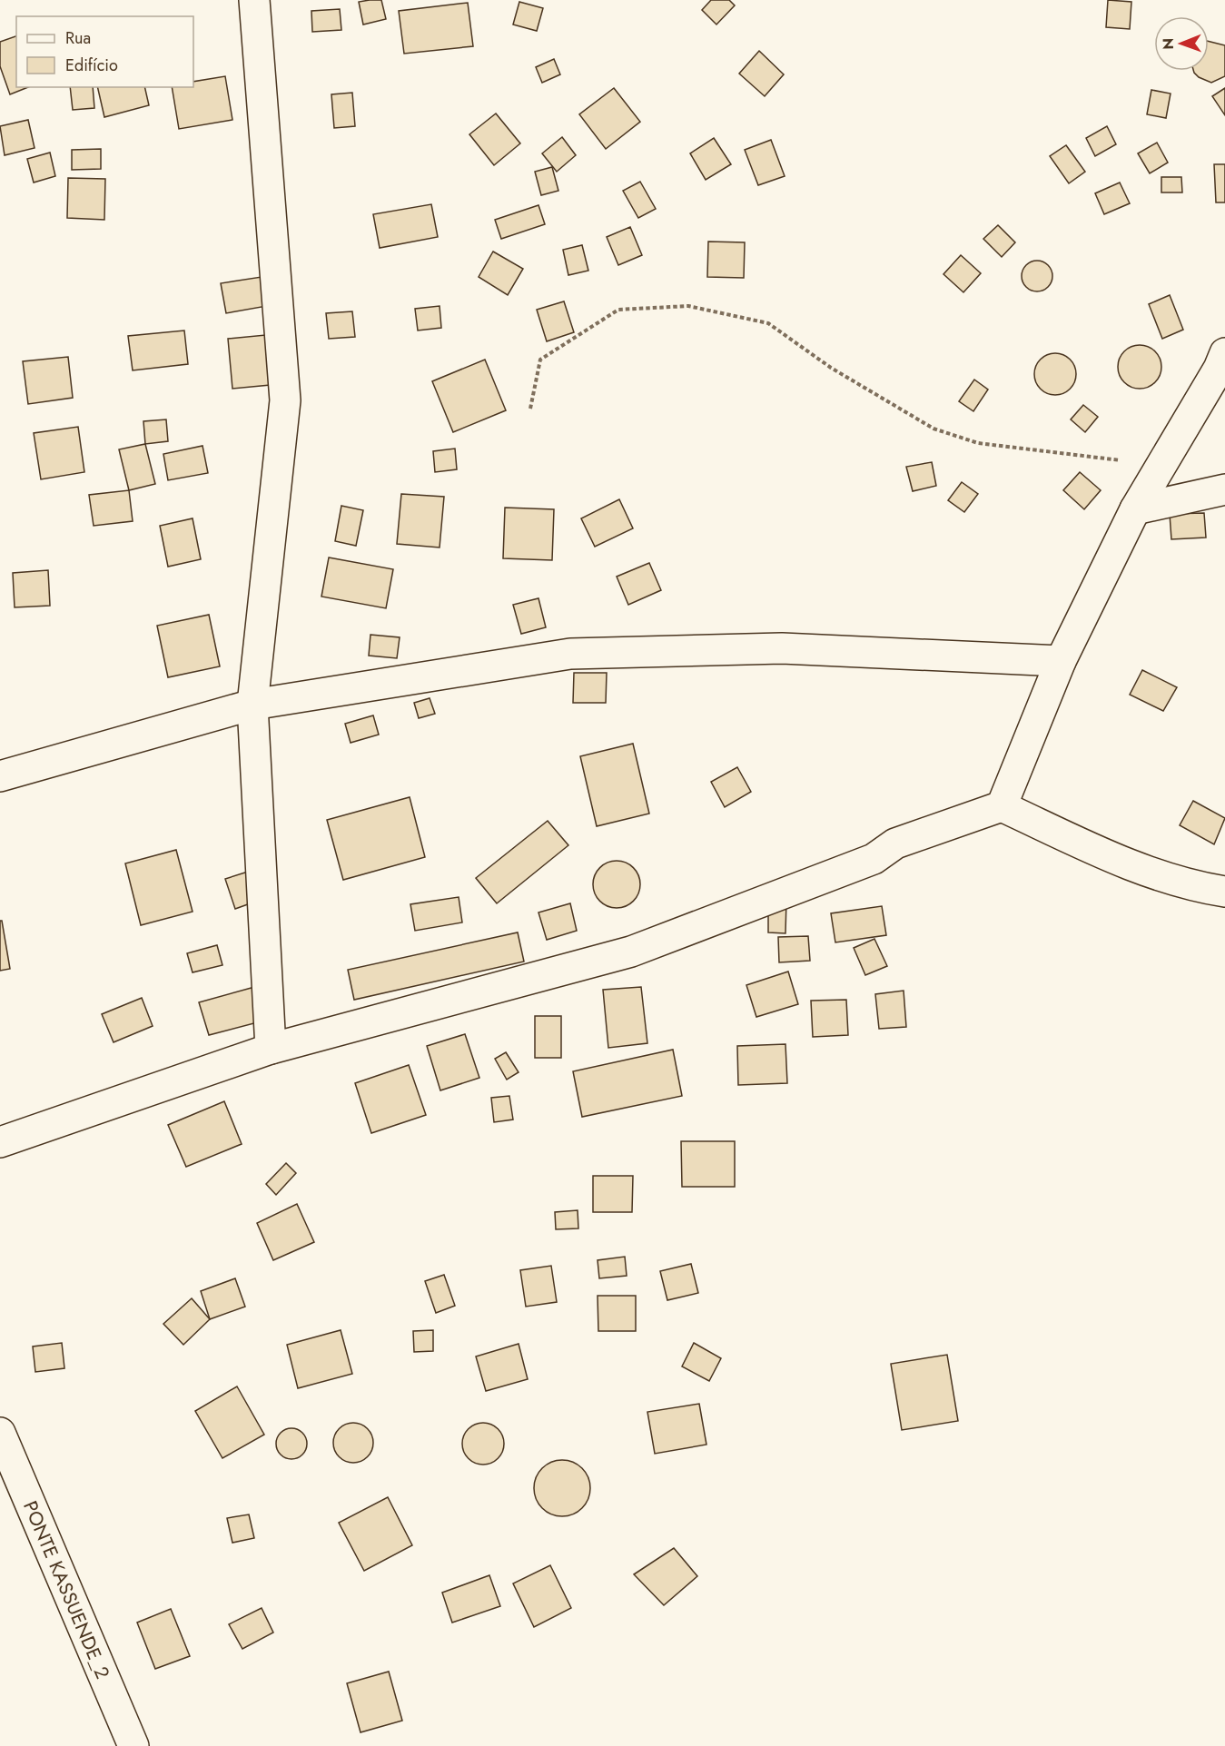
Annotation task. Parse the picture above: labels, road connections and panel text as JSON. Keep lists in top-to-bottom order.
{
  "streets": {
    "main road": ["PONTE KASSUENDE_2"]
  },
  "legend": ["Rua", "Edifício"],
  "north": "left"
}
